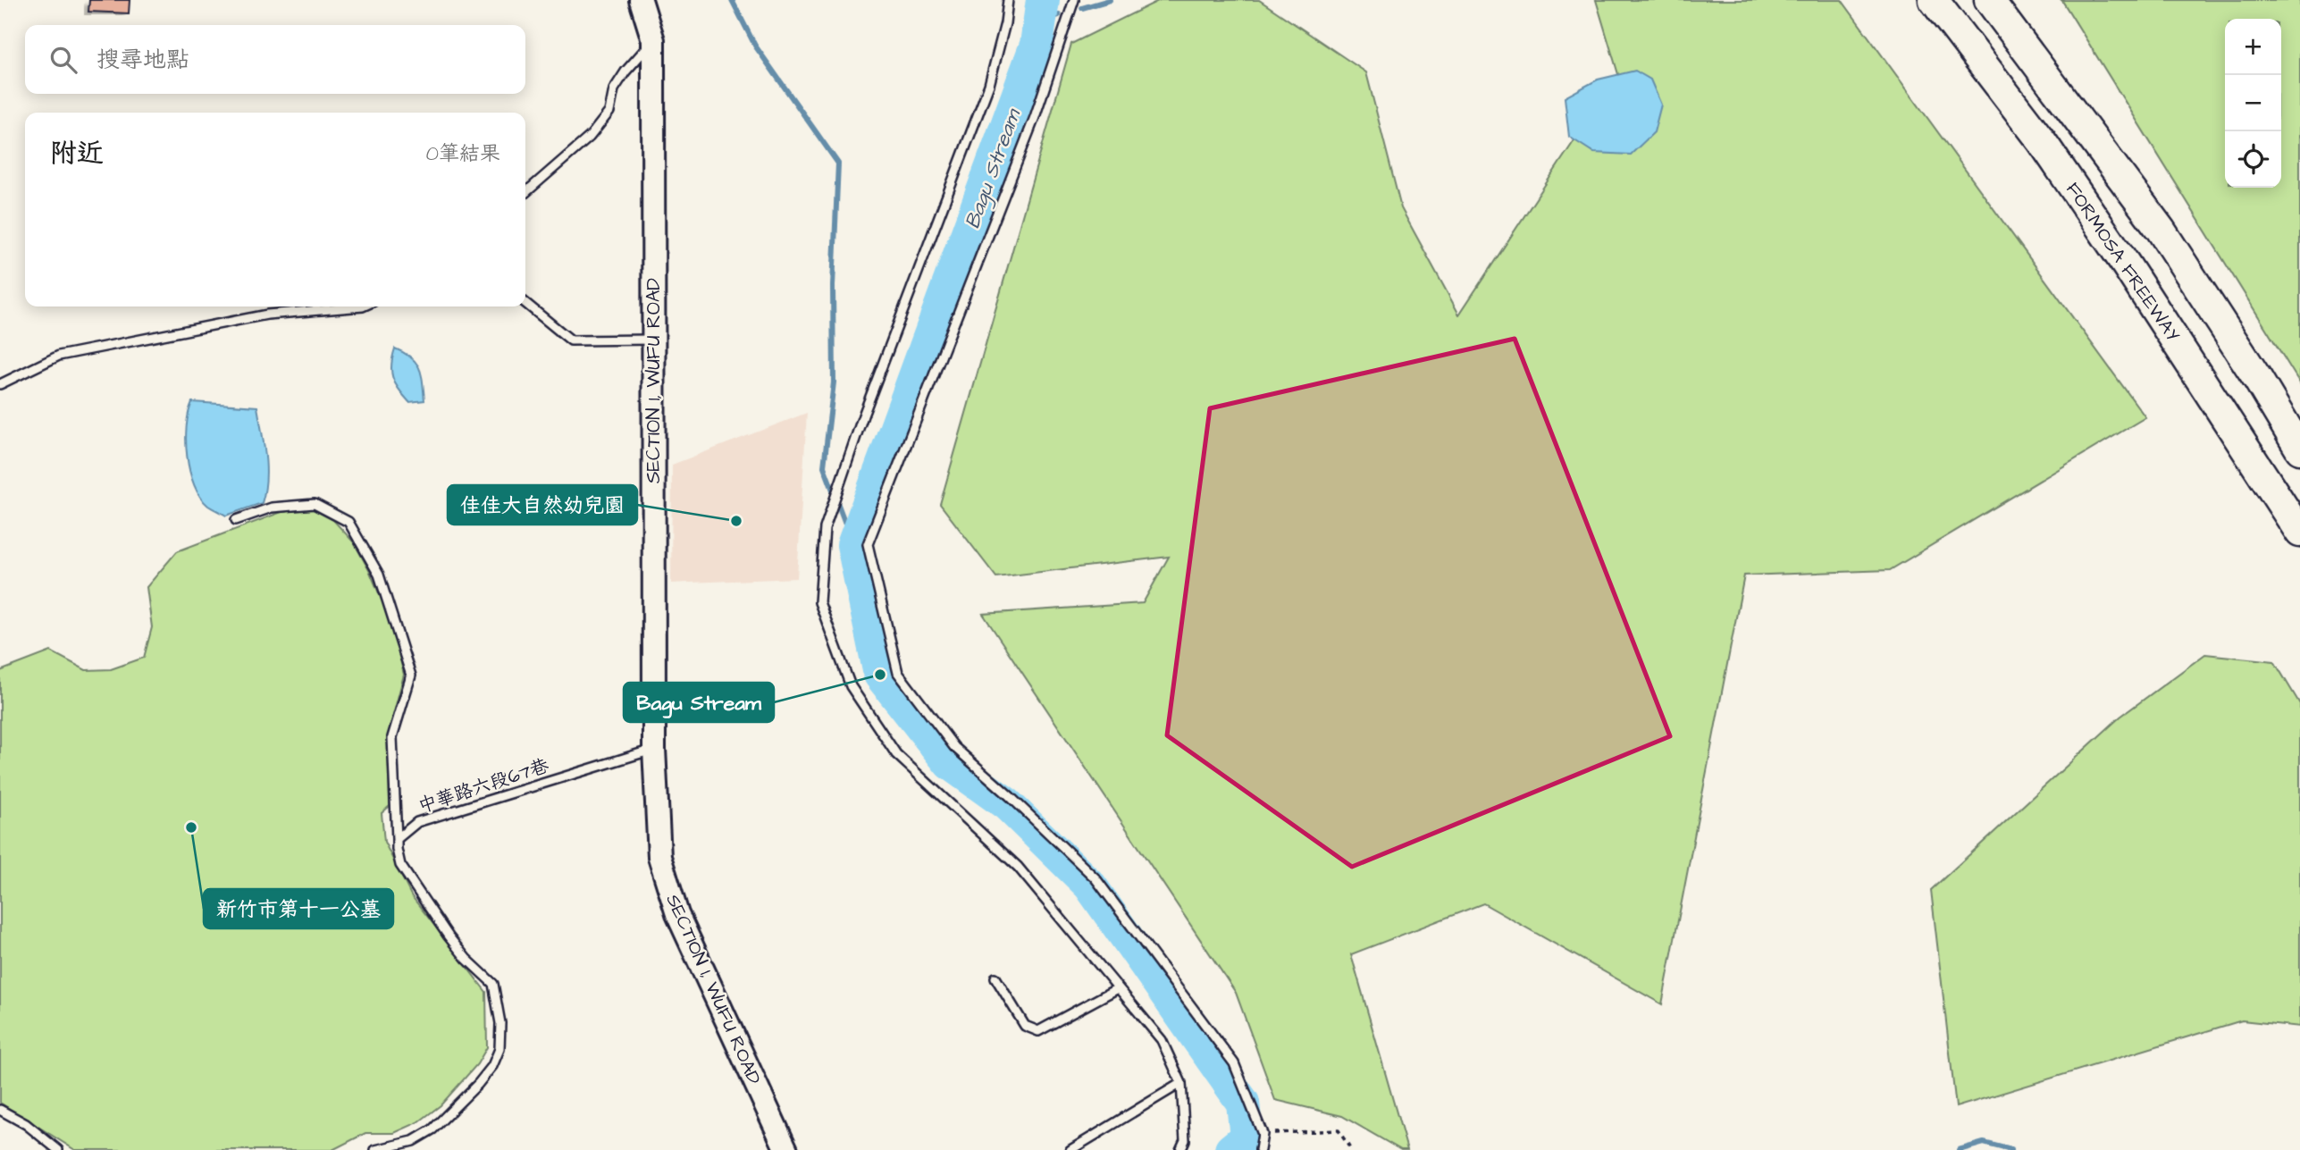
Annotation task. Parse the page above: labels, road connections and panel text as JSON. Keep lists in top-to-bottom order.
{
  "streets": {
    "highway": ["FORMOSA FREEWAY"],
    "main road": ["SECTION 1, WUFU ROAD"],
    "lane": ["中華路六段67巷"]
  },
  "crossings": [
    ["SECTION 1, WUFU ROAD", "中華路六段67巷"]
  ],
  "water": ["Bagu Stream"],
  "places": ["佳佳大自然幼兒園", "Bagu Stream", "新竹市第十一公墓"],
  "page": {
    "map_buttons": ["+", "−"],
    "search": "搜尋地點",
    "heading": ["附近", "0筆結果"]
  }
}
